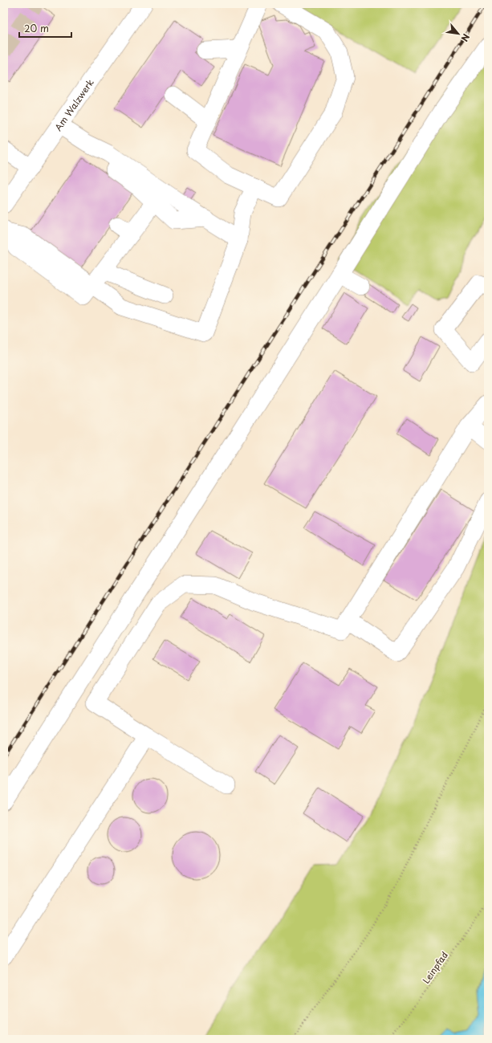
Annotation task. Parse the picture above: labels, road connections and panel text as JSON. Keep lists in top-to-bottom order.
{
  "streets": {
    "street": ["Am Walzwerk"],
    "path": ["Leinpfad"]
  },
  "scale_bar": "20 m",
  "north": "bottom right"
}
